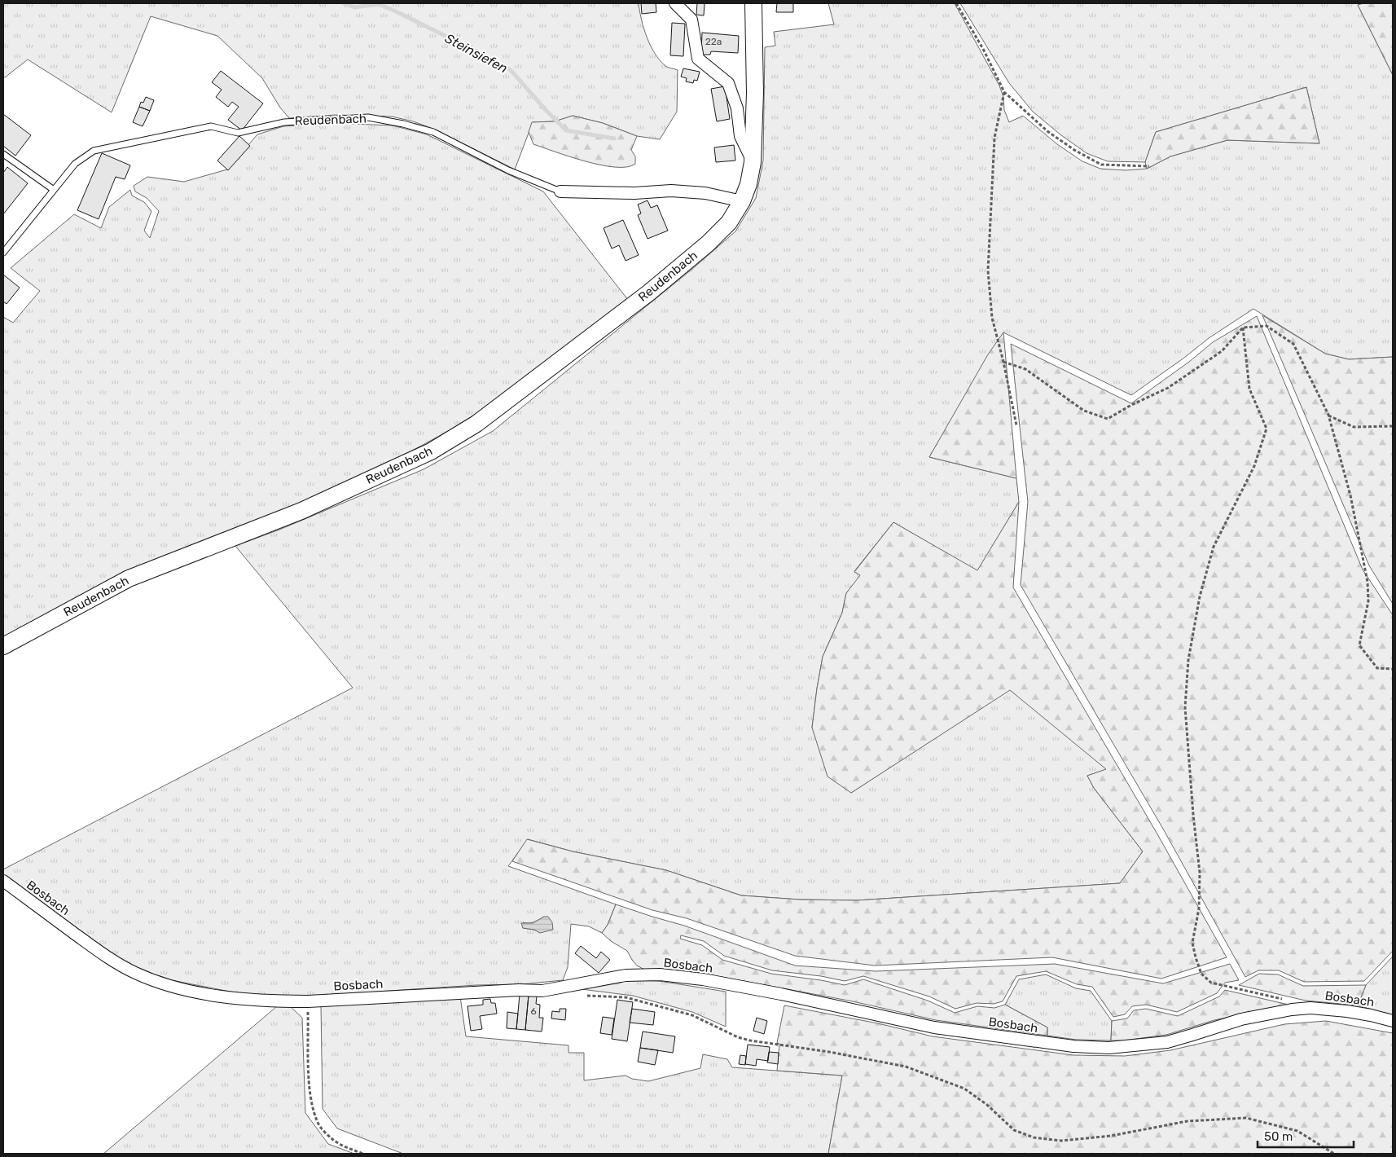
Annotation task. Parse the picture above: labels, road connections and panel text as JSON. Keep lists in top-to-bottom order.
{
  "streets": {
    "street": ["Reudenbach", "Bosbach"]
  },
  "water": ["Steinsiefen"],
  "house_numbers": ["22a", "6"],
  "scale_bar": "50 m"
}
